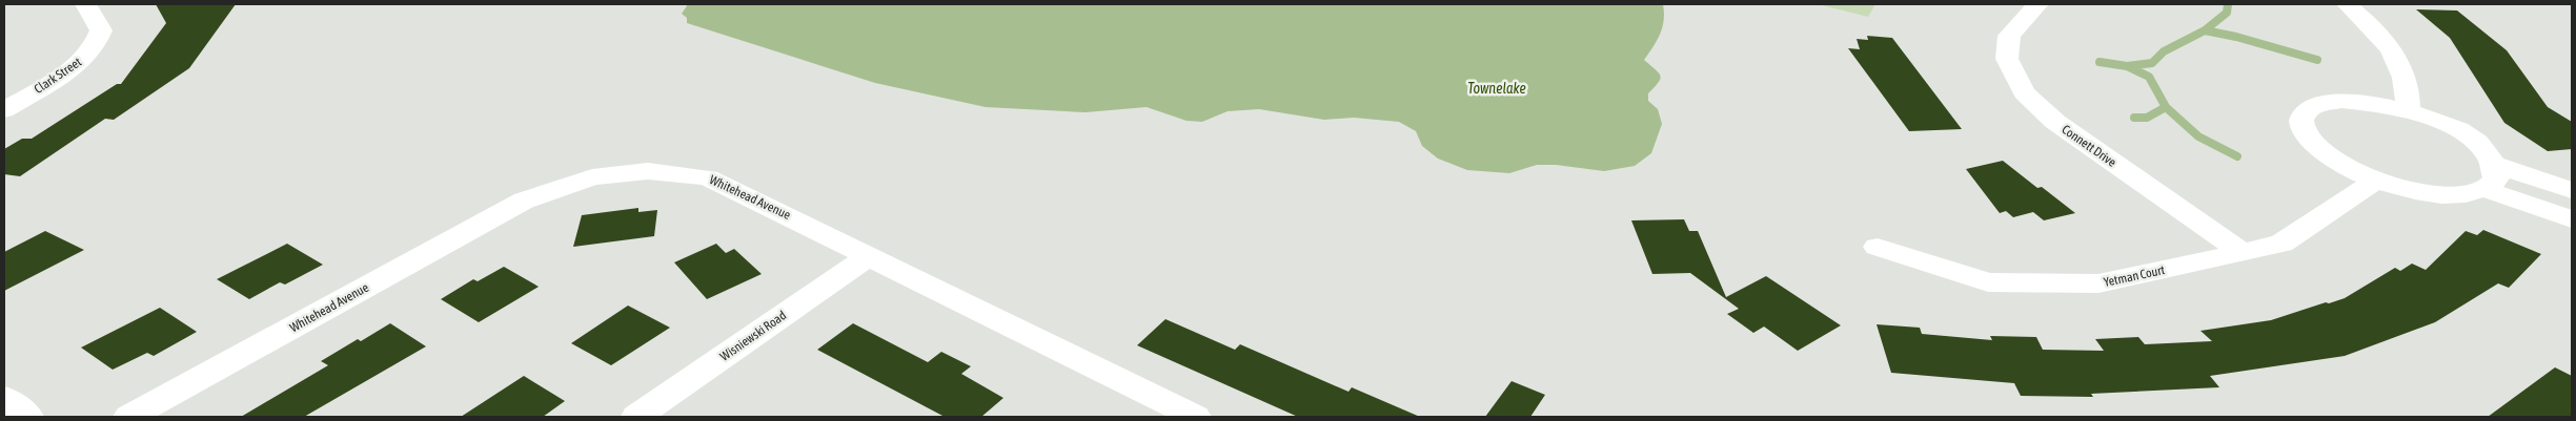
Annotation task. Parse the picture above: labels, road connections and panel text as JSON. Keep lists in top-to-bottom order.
{
  "streets": {
    "street": [
      "Clark Street",
      "Connett Drive",
      "Whitehead Avenue",
      "Yetman Court",
      "Wisniewski Road"
    ]
  },
  "crossings": [
    ["Connett Drive", "Yetman Court"],
    ["Whitehead Avenue", "Wisniewski Road"]
  ],
  "water": ["Townelake"]
}
